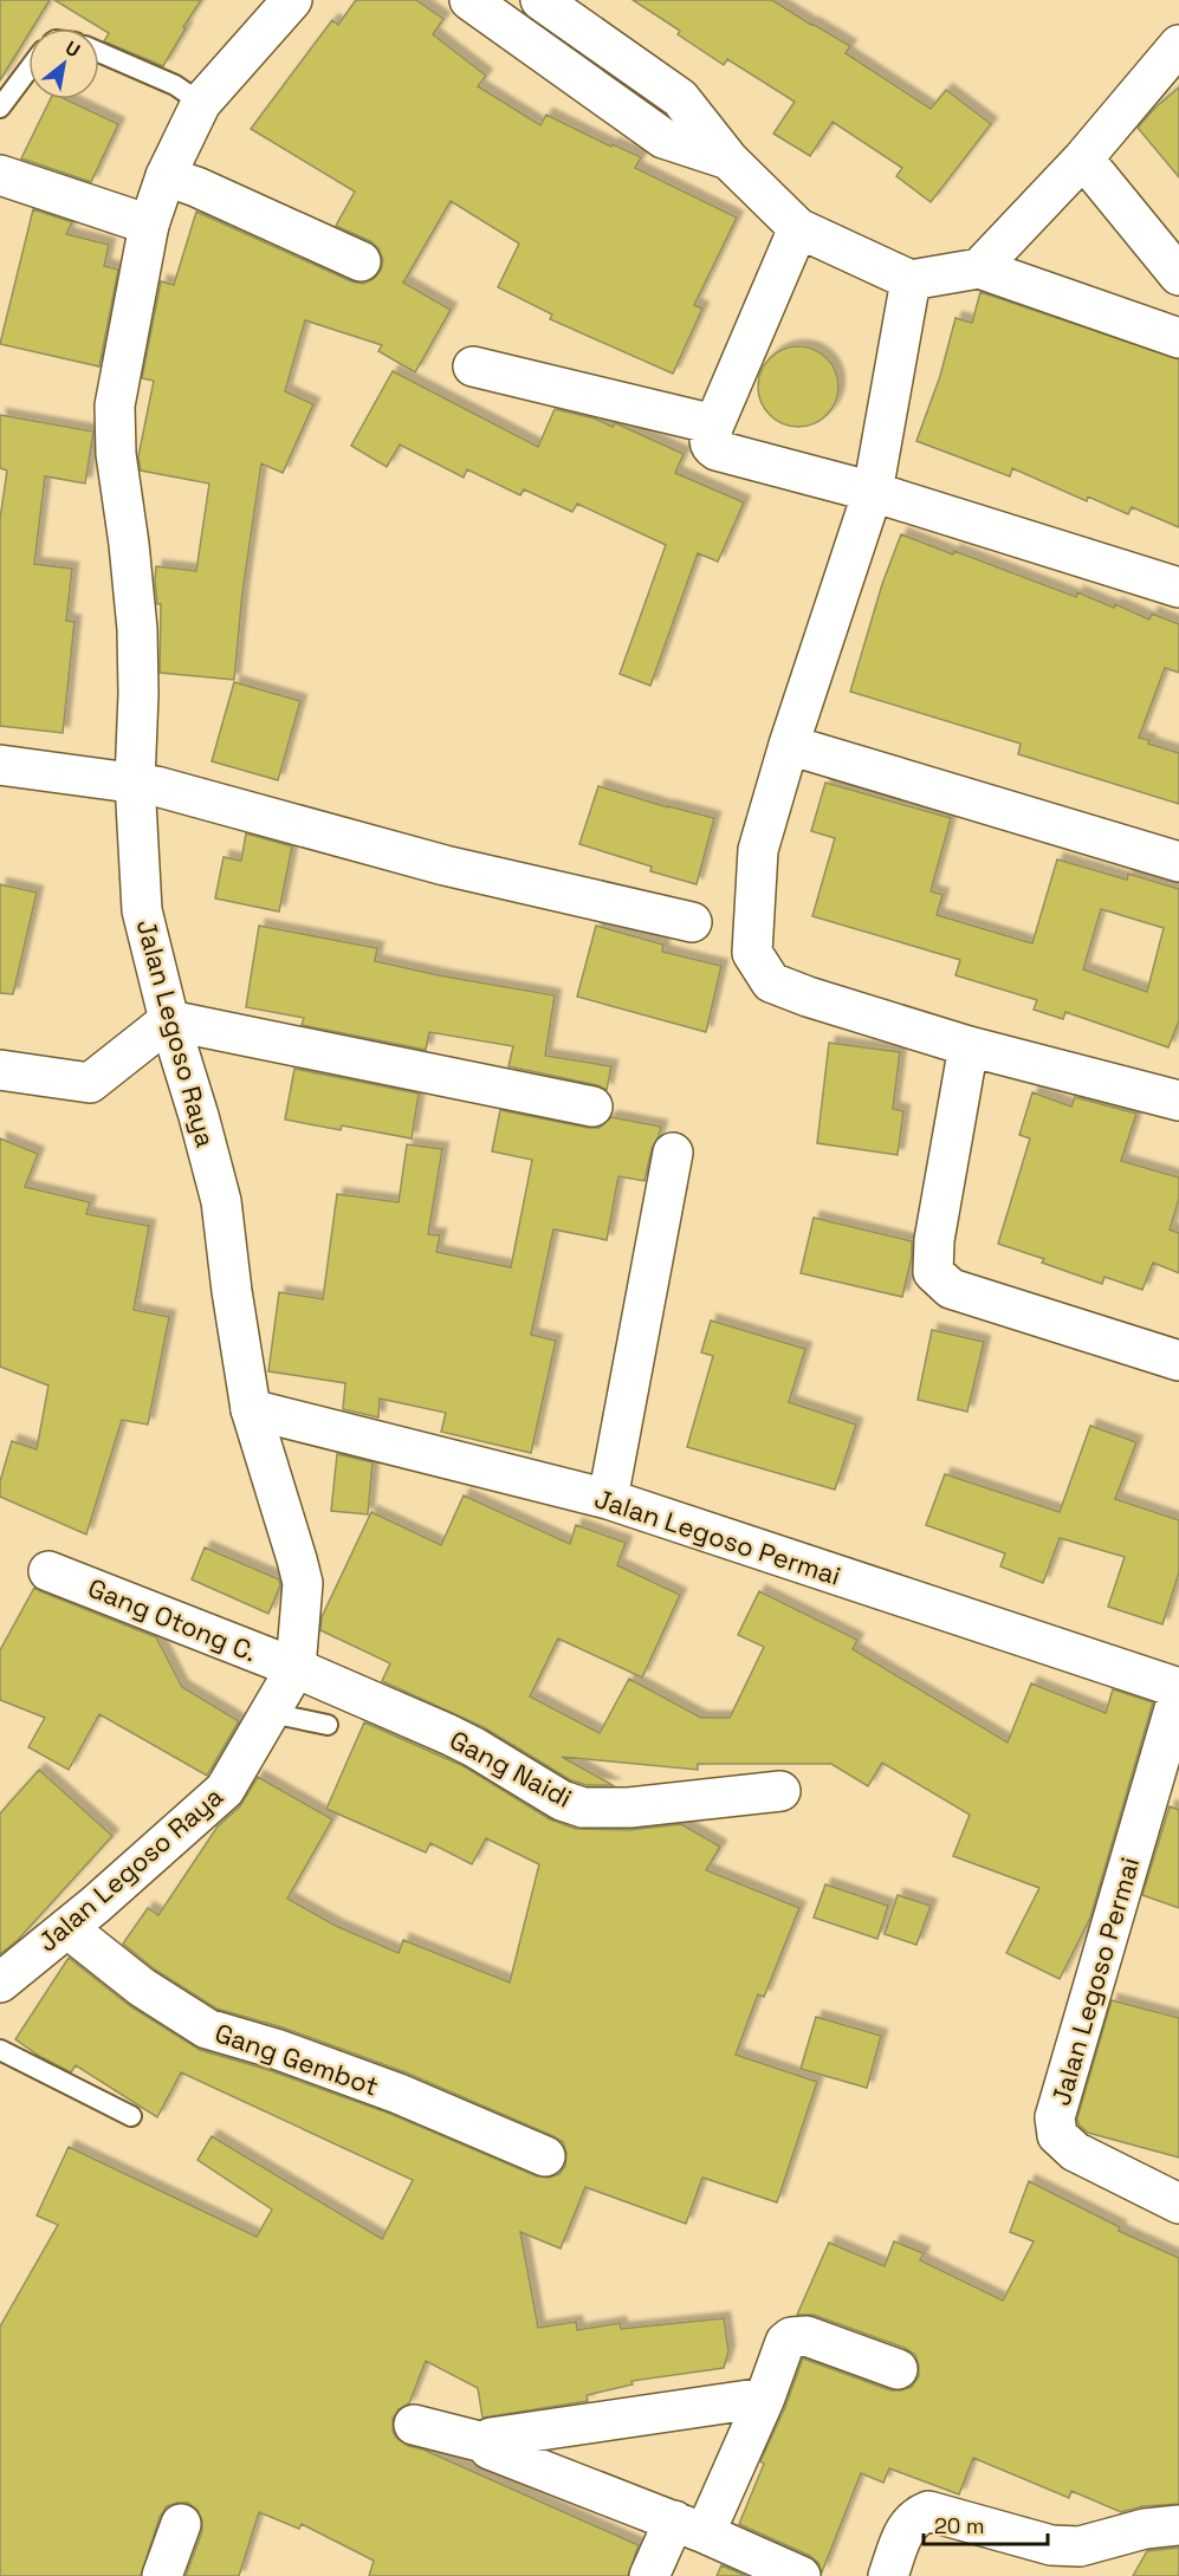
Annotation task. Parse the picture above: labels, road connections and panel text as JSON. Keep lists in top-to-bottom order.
{
  "streets": {
    "street": [
      "Jalan Legoso Raya",
      "Jalan Legoso Permai",
      "Gang Otong C.",
      "Gang Naidi",
      "Gang Gembot"
    ]
  },
  "crossings": [
    ["Jalan Legoso Raya", "Jalan Legoso Permai"],
    ["Jalan Legoso Raya", "Gang Otong C."],
    ["Jalan Legoso Raya", "Gang Naidi"],
    ["Jalan Legoso Raya", "Gang Gembot"],
    ["Gang Otong C.", "Gang Naidi"]
  ],
  "scale_bar": "20 m",
  "north": "top right"
}
